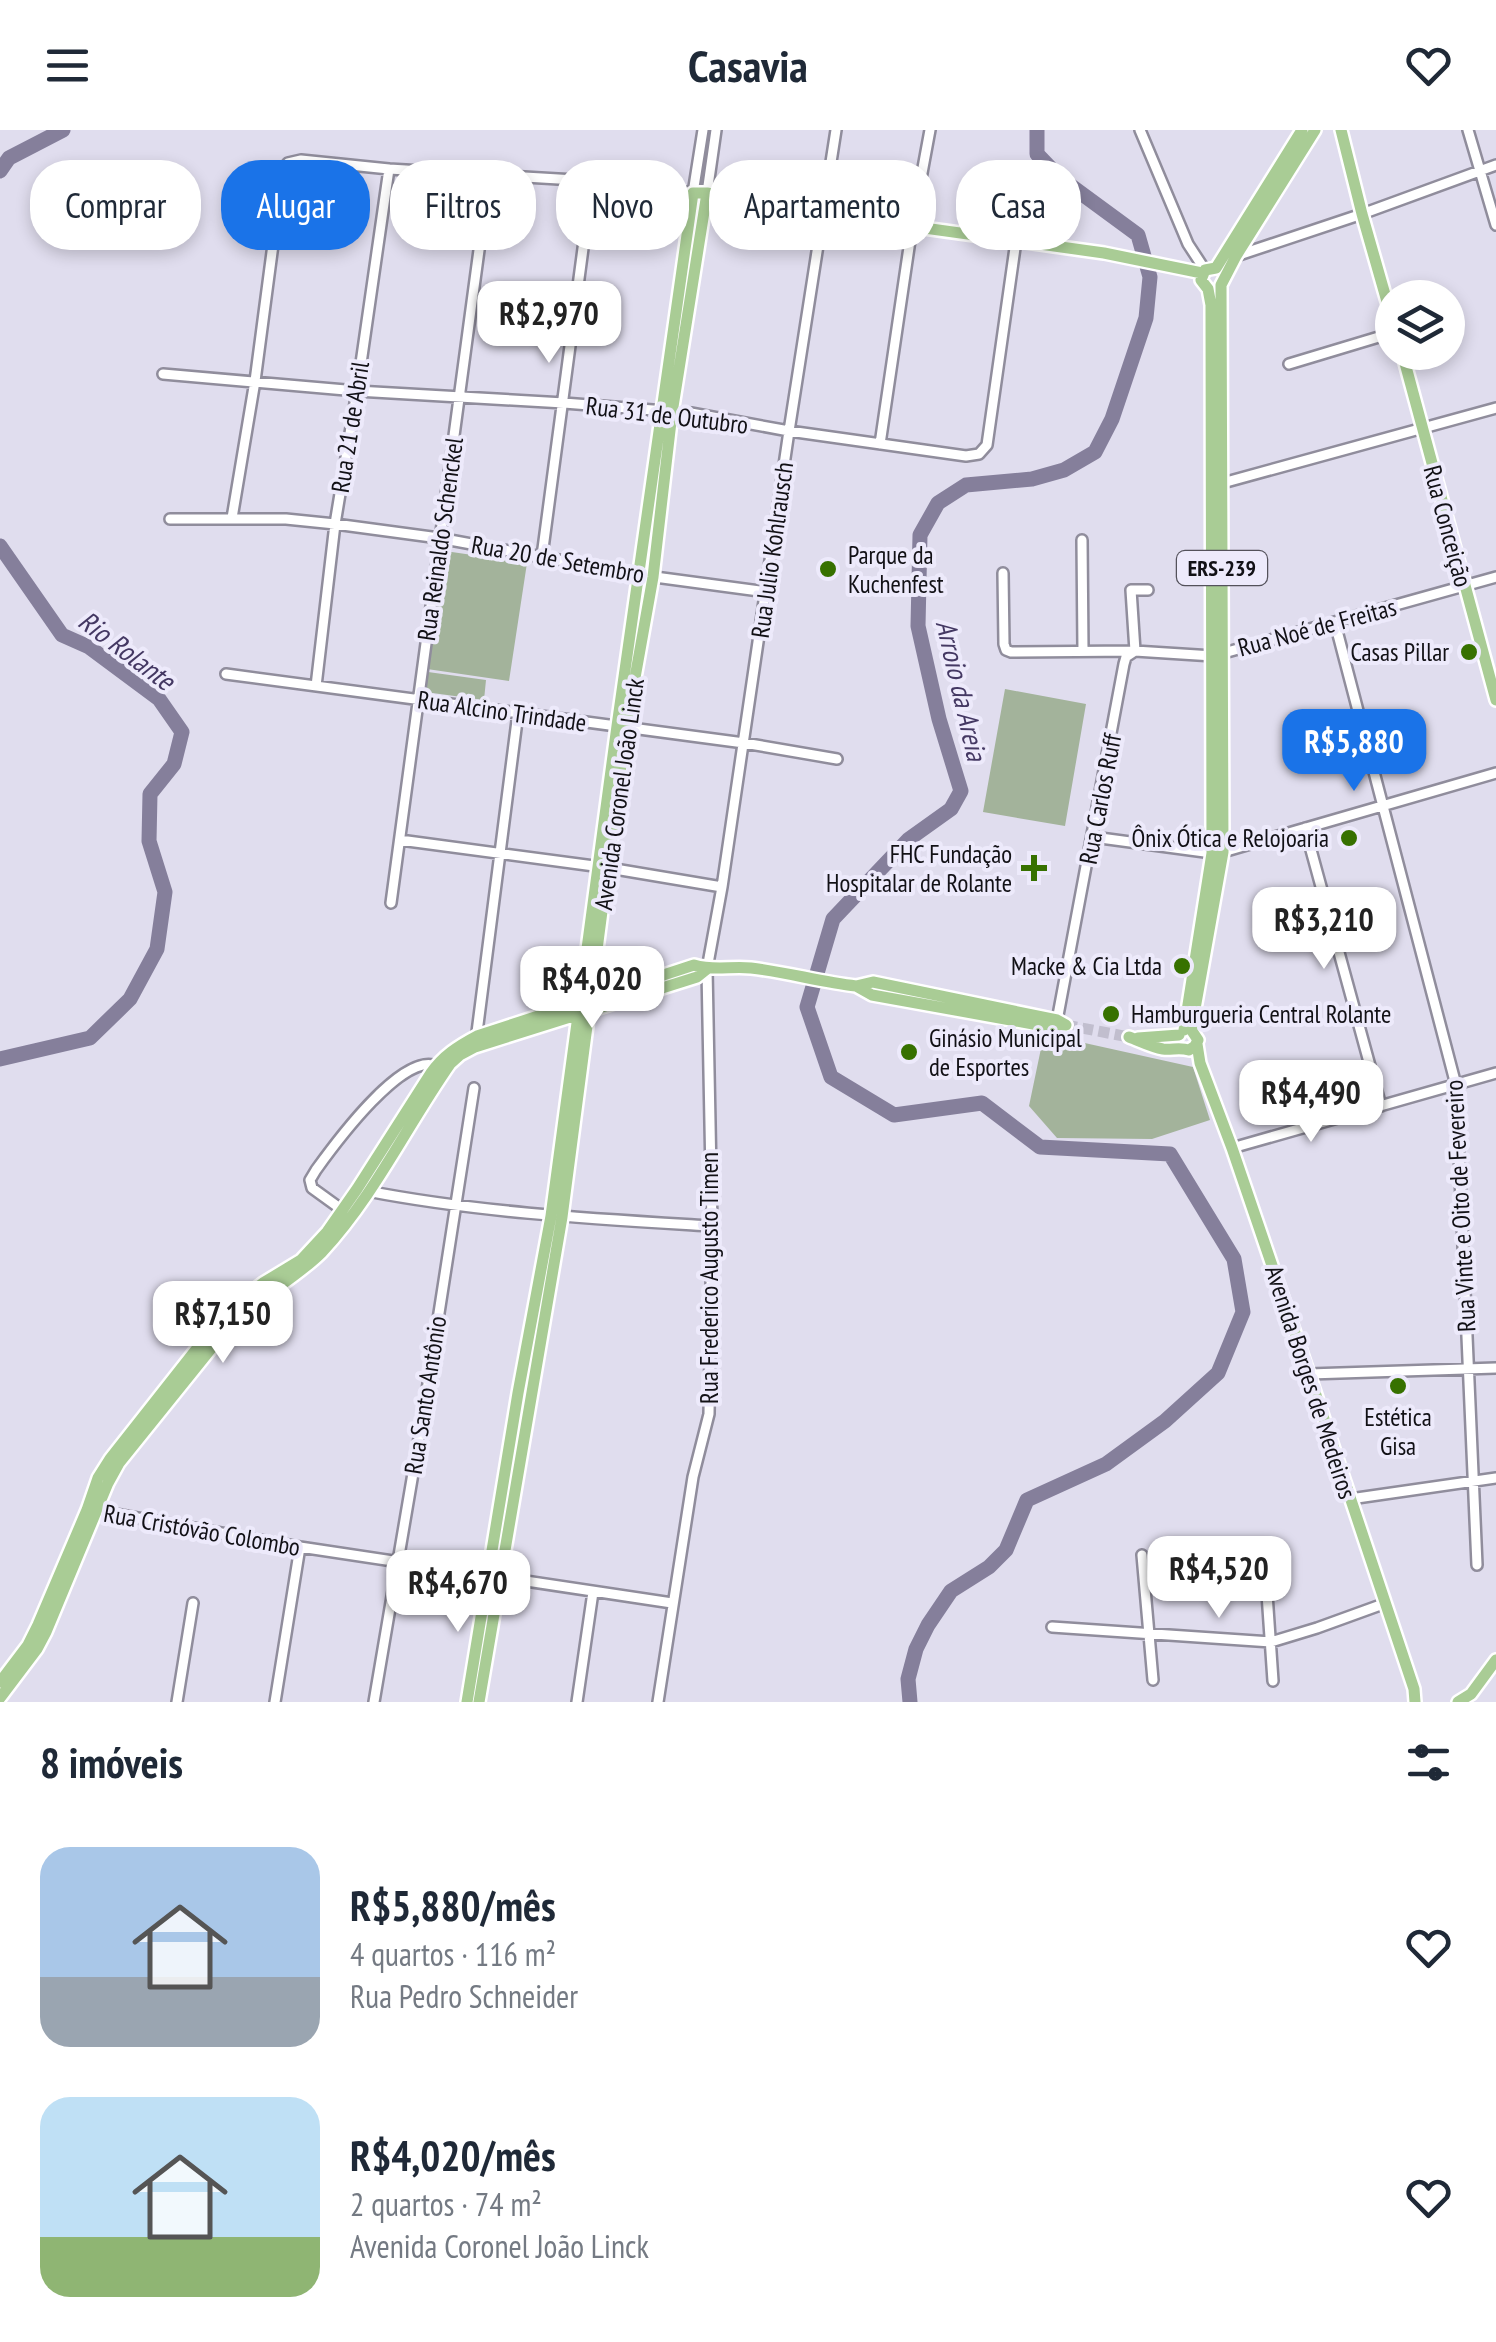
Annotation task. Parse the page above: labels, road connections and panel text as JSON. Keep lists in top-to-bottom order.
{
  "streets": {
    "main road": [
      "Rua Conceição",
      "ERS-239",
      "Avenida Coronel João Linck",
      "Avenida Borges de Medeiros"
    ],
    "street": [
      "Rua 31 de Outubro",
      "Rua 21 de Abril",
      "Rua Reinaldo Schenckel",
      "Rua Julio Kohlrausch",
      "Rua 20 de Setembro",
      "Rua Noé de Freitas",
      "Rua Alcino Trindade",
      "Rua Carlos Ruff",
      "Rua Vinte e Oito de Fevereiro",
      "Rua Frederico Augusto Timen",
      "Rua Santo Antônio",
      "Rua Cristóvão Colombo"
    ]
  },
  "crossings": [
    ["Rua 31 de Outubro", "Rua 21 de Abril"],
    ["Rua 31 de Outubro", "Rua Reinaldo Schenckel"],
    ["Rua 31 de Outubro", "Rua Julio Kohlrausch"],
    ["Rua 31 de Outubro", "Avenida Coronel João Linck"],
    ["Rua 21 de Abril", "Rua 20 de Setembro"],
    ["Rua 21 de Abril", "Rua Alcino Trindade"],
    ["Rua Conceição", "Rua Noé de Freitas"],
    ["Rua Reinaldo Schenckel", "Rua 20 de Setembro"],
    ["Rua Reinaldo Schenckel", "Rua Alcino Trindade"],
    ["Rua Julio Kohlrausch", "Rua 20 de Setembro"],
    ["Rua Julio Kohlrausch", "Rua Alcino Trindade"],
    ["Rua Julio Kohlrausch", "Rua Frederico Augusto Timen"],
    ["Rua 20 de Setembro", "Avenida Coronel João Linck"],
    ["ERS-239", "Rua Noé de Freitas"],
    ["ERS-239", "Avenida Borges de Medeiros"],
    ["Rua Noé de Freitas", "Rua Carlos Ruff"],
    ["Rua Noé de Freitas", "Rua Vinte e Oito de Fevereiro"],
    ["Rua Alcino Trindade", "Avenida Coronel João Linck"],
    ["Avenida Coronel João Linck", "Rua Cristóvão Colombo"],
    ["Rua Frederico Augusto Timen", "Rua Cristóvão Colombo"],
    ["Rua Santo Antônio", "Rua Cristóvão Colombo"]
  ],
  "water": ["Rio Rolante", "Arroio da Areia"],
  "places": {
    "other": [
      "Parque da Kuchenfest",
      "Casas Pillar",
      "Ônix Ótica e Relojoaria",
      "Macke & Cia Ltda",
      "Hamburgueria Central Rolante",
      "Ginásio Municipal de Esportes",
      "Estética Gisa"
    ],
    "health": ["FHC Fundação Hospitalar de Rolante"]
  },
  "page": {
    "header": "Casavia",
    "chip": [
      "Comprar",
      "Alugar",
      "Filtros",
      "Novo",
      "Apartamento",
      "Casa"
    ],
    "price": [
      "R$2,970",
      "R$5,880",
      "R$3,210",
      "R$4,020",
      "R$4,490",
      "R$7,150",
      "R$4,520",
      "R$4,670"
    ],
    "heading": "8 imóveis",
    "list": [
      {
        "name": "R$5,880/mês",
        "note": "4 quartos · 116 m² · Rua Pedro Schneider"
      },
      {
        "name": "R$4,020/mês",
        "note": "2 quartos · 74 m² · Avenida Coronel João Linck"
      }
    ]
  }
}
